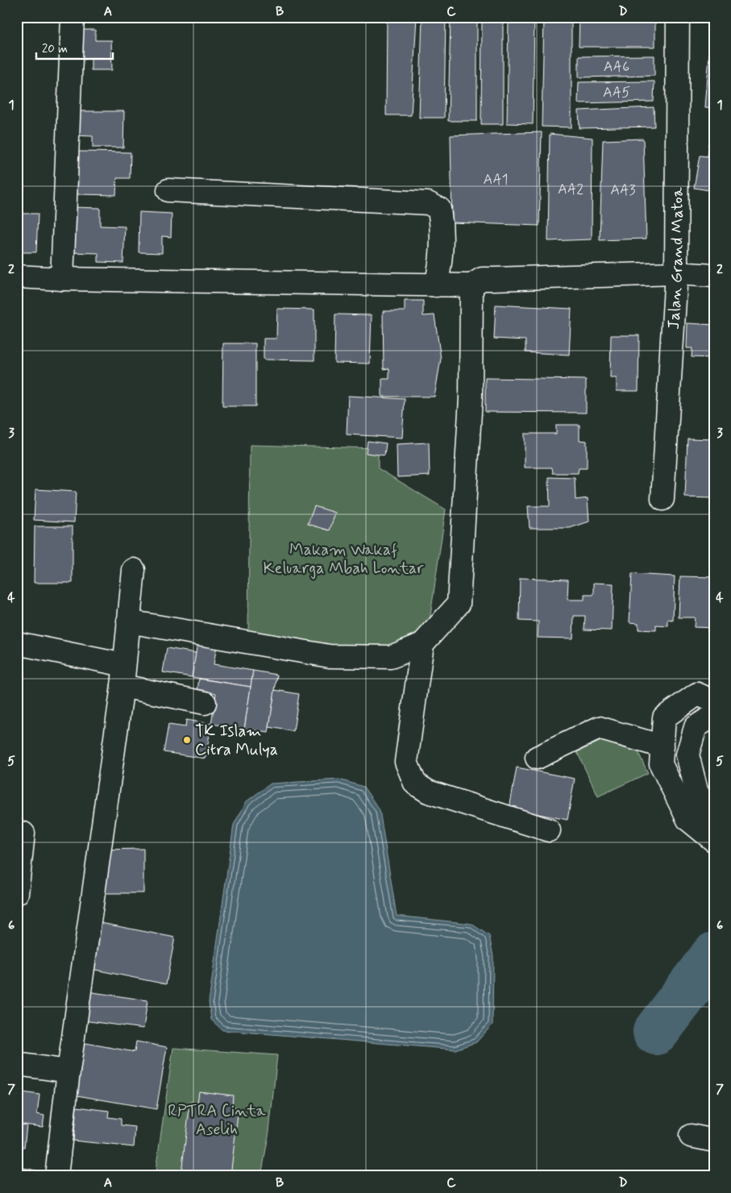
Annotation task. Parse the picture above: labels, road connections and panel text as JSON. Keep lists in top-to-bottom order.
{
  "streets": {
    "street": ["Jalan Grand Matoa"]
  },
  "parks": ["Makam Wakaf Keluarga Mbah Lontar", "RPTRA Cinta Aselih"],
  "places": ["TK Islam Citra Mulya"],
  "house_numbers": [
    "AA6",
    "AA5",
    "AA1",
    "AA2",
    "AA3"
  ],
  "scale_bar": "20 m",
  "grid": {
    "columns": [
      "A",
      "B",
      "C",
      "D"
    ],
    "rows": [
      "1",
      "2",
      "3",
      "4",
      "5",
      "6",
      "7"
    ]
  }
}
